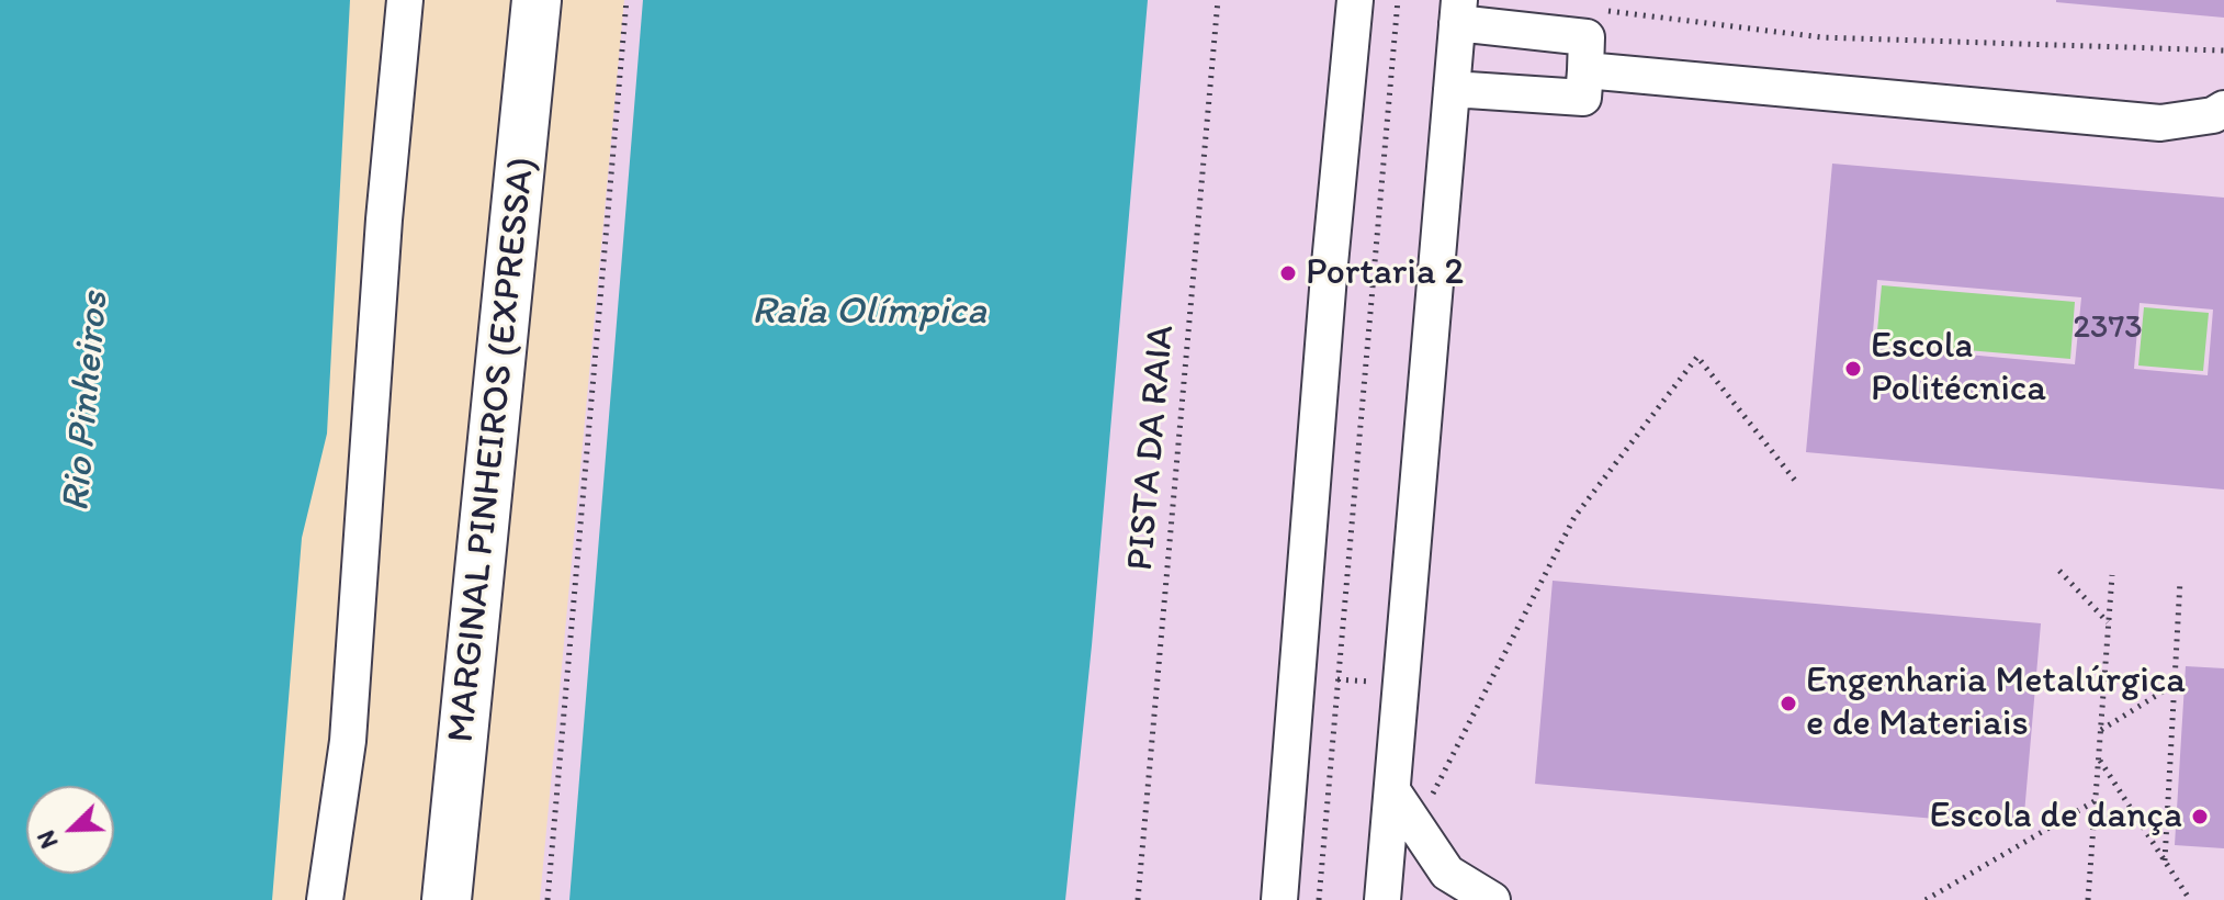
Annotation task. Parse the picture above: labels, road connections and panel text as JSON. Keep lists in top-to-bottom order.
{
  "streets": {
    "highway": ["MARGINAL PINHEIROS (EXPRESSA)"],
    "path": ["PISTA DA RAIA"]
  },
  "water": ["Raia Olímpica", "Rio Pinheiros"],
  "places": [
    "Portaria 2",
    "Escola Politécnica",
    "Engenharia Metalúrgica e de Materiais",
    "Escola de dança"
  ],
  "house_numbers": ["2373"],
  "north": "bottom left"
}
